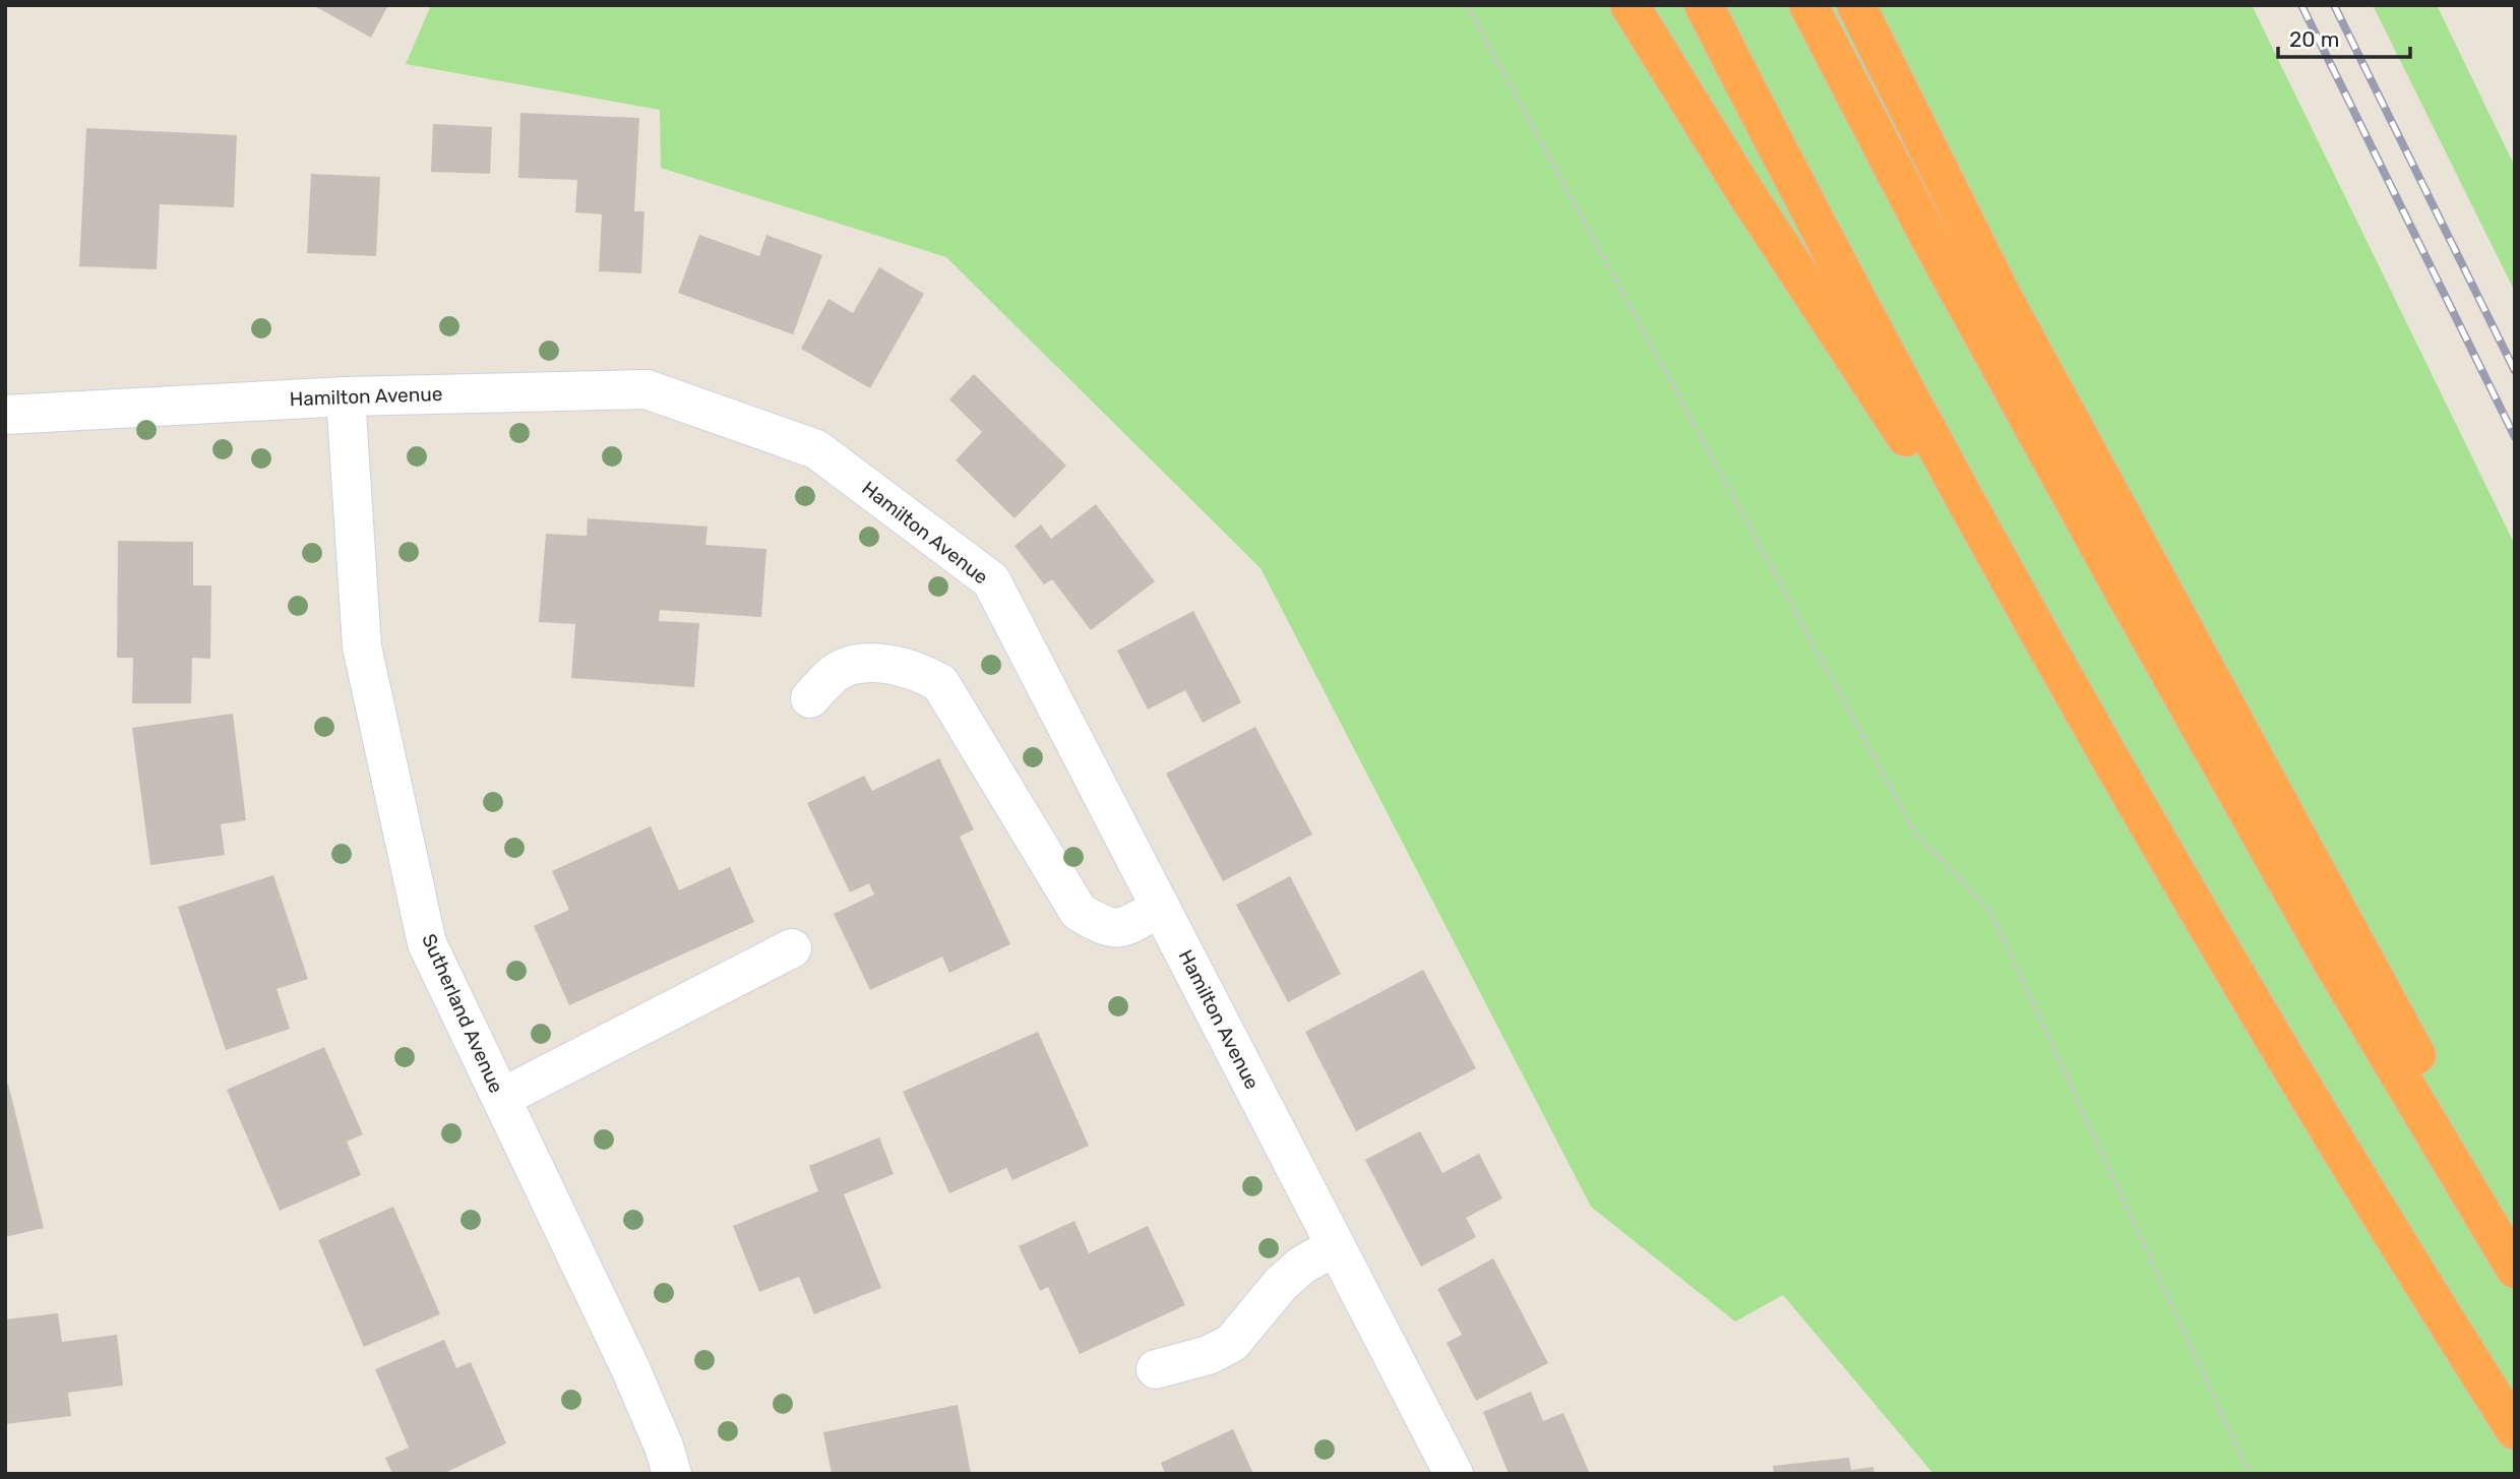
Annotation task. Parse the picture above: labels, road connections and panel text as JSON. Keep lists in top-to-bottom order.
{
  "streets": {
    "street": ["Hamilton Avenue", "Sutherland Avenue"]
  },
  "crossings": [
    ["Hamilton Avenue", "Sutherland Avenue"]
  ],
  "scale_bar": "20 m"
}
